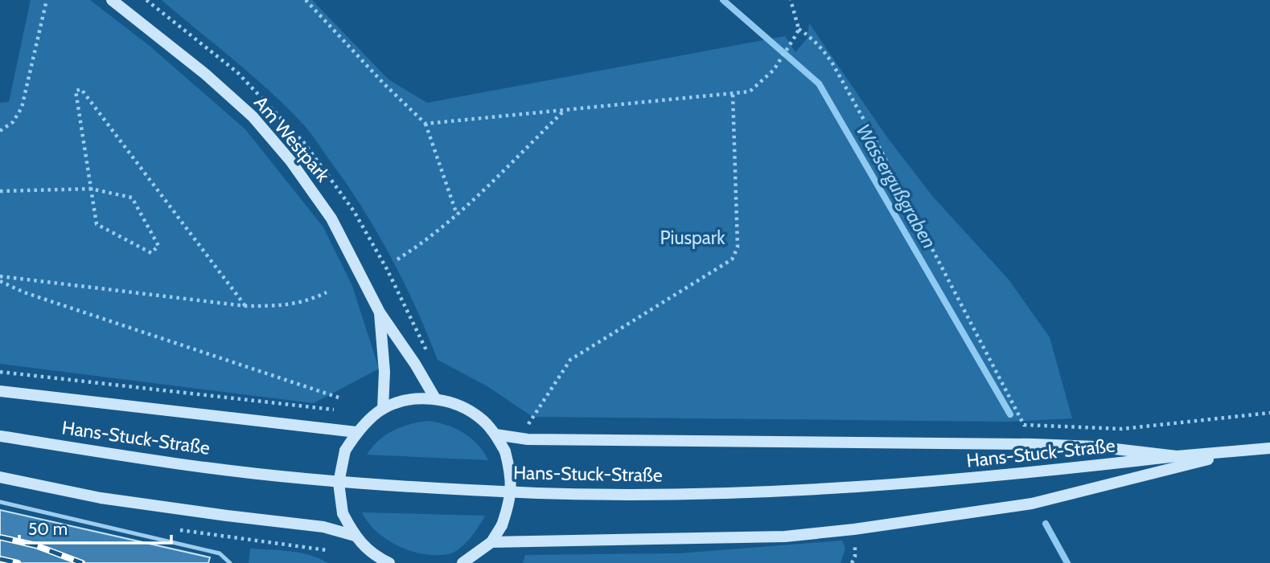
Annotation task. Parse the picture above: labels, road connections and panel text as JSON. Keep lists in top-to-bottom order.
{
  "streets": {
    "main road": ["Am Westpark", "Hans-Stuck-Straße"]
  },
  "water": ["Wassergußgraben"],
  "parks": ["Piuspark"],
  "scale_bar": "50 m"
}
